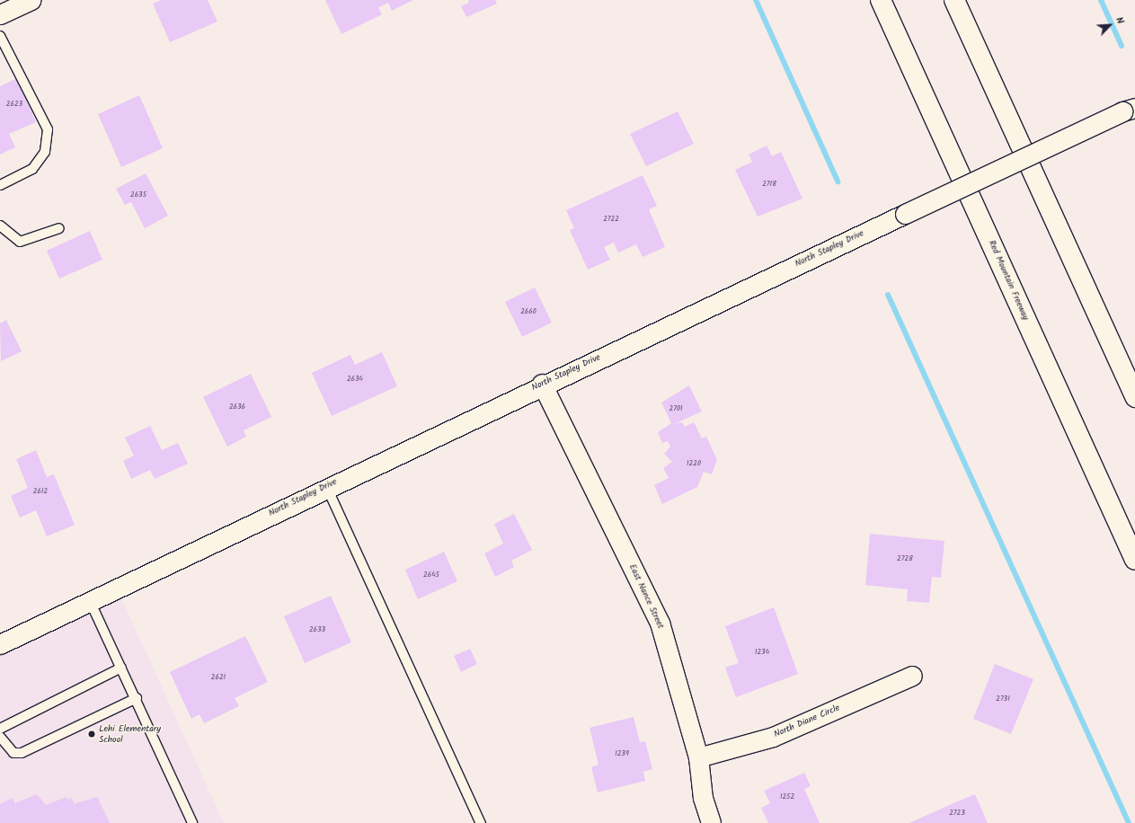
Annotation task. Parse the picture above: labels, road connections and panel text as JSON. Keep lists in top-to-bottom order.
{
  "streets": {
    "highway": ["Red Mountain Freeway"],
    "street": ["North Stapley Drive", "East Nance Street", "North Diane Circle"]
  },
  "crossings": [
    ["North Stapley Drive", "East Nance Street"],
    ["East Nance Street", "North Diane Circle"]
  ],
  "places": ["Lehi Elementary School"],
  "house_numbers": [
    "2623",
    "2718",
    "2635",
    "2722",
    "2660",
    "2634",
    "2636",
    "2701",
    "1220",
    "2612",
    "2728",
    "2645",
    "2633",
    "1234",
    "2621",
    "2731",
    "1239",
    "1252",
    "2723"
  ],
  "north": "top right"
}
